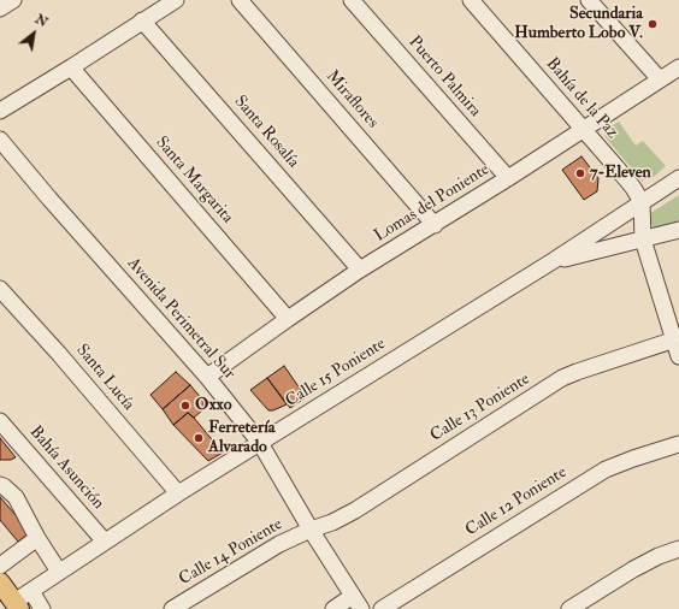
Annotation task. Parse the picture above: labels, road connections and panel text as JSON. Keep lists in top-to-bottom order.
{
  "streets": {
    "street": [
      "Puerto Palmira",
      "Bahía de la Paz",
      "Miraflores",
      "Santa Rosalía",
      "Santa Margarita",
      "Lomas del Poniente",
      "Avenida Perimetral Sur",
      "Calle 15 Poniente",
      "Santa Lucía",
      "Calle 13 Poniente",
      "Bahía Asunción",
      "Calle 12 Poniente",
      "Calle 14 Poniente"
    ]
  },
  "crossings": [
    ["Puerto Palmira", "Lomas del Poniente"],
    ["Bahía de la Paz", "Lomas del Poniente"],
    ["Bahía de la Paz", "Calle 15 Poniente"],
    ["Miraflores", "Lomas del Poniente"],
    ["Santa Rosalía", "Lomas del Poniente"],
    ["Santa Margarita", "Lomas del Poniente"],
    ["Lomas del Poniente", "Avenida Perimetral Sur"],
    ["Avenida Perimetral Sur", "Calle 15 Poniente"],
    ["Avenida Perimetral Sur", "Calle 13 Poniente"],
    ["Avenida Perimetral Sur", "Calle 14 Poniente"],
    ["Calle 15 Poniente", "Santa Lucía"],
    ["Calle 15 Poniente", "Bahía Asunción"],
    ["Calle 13 Poniente", "Calle 14 Poniente"]
  ],
  "places": [
    "Secundaria Humberto Lobo V.",
    "7-Eleven",
    "Oxxo",
    "Ferretería Alvarado"
  ],
  "north": "top right"
}
